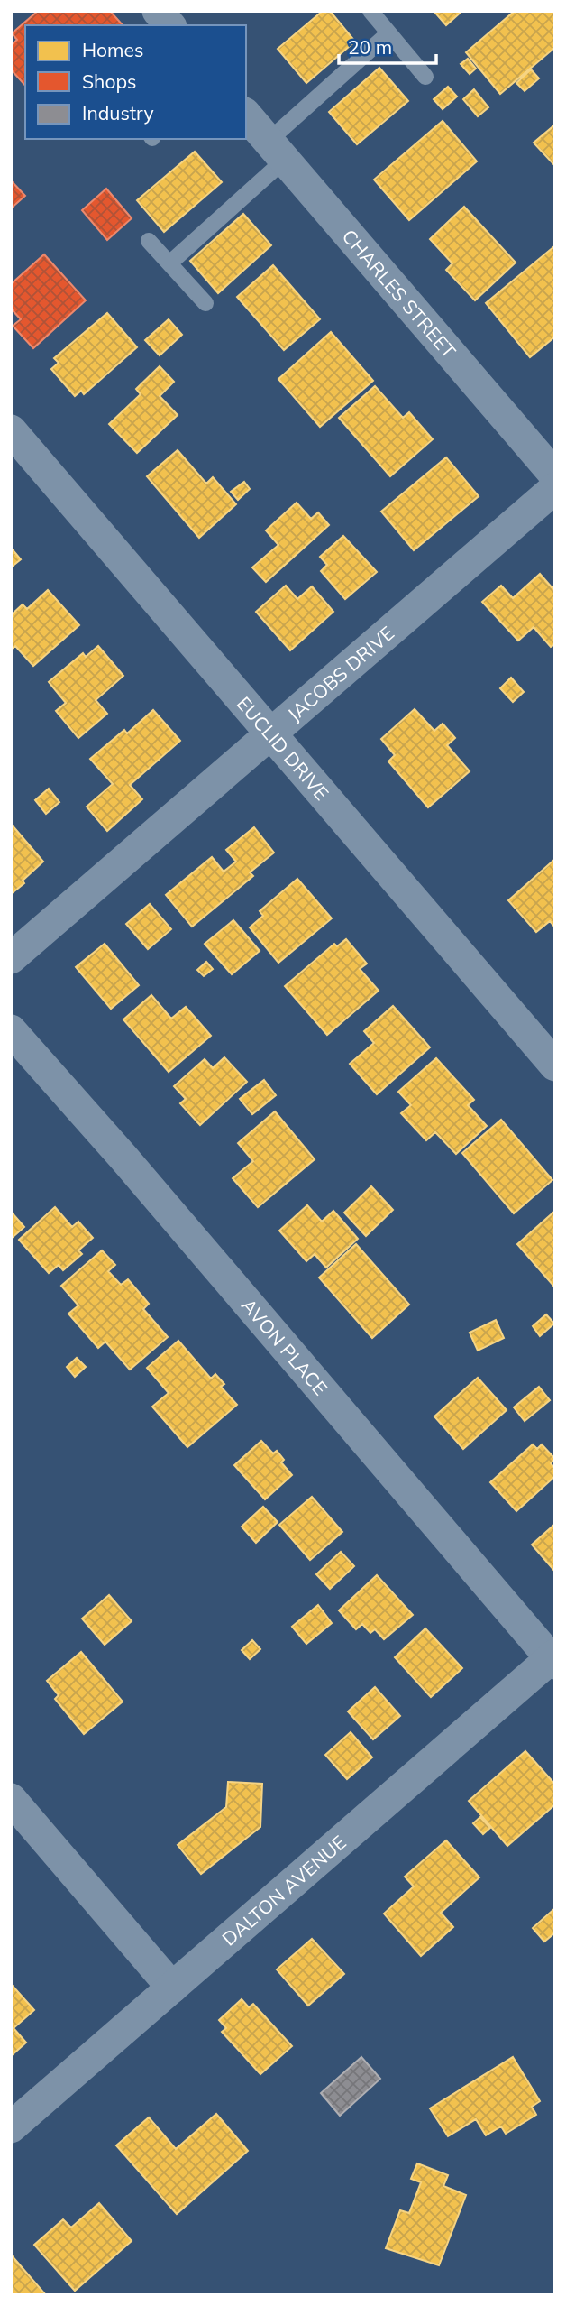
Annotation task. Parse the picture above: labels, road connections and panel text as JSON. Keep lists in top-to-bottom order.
{
  "streets": {
    "street": [
      "CHARLES STREET",
      "JACOBS DRIVE",
      "EUCLID DRIVE",
      "AVON PLACE",
      "DALTON AVENUE"
    ]
  },
  "crossings": [
    ["JACOBS DRIVE", "EUCLID DRIVE"],
    ["AVON PLACE", "DALTON AVENUE"]
  ],
  "legend": ["Homes", "Shops", "Industry"],
  "scale_bar": "20 m"
}
